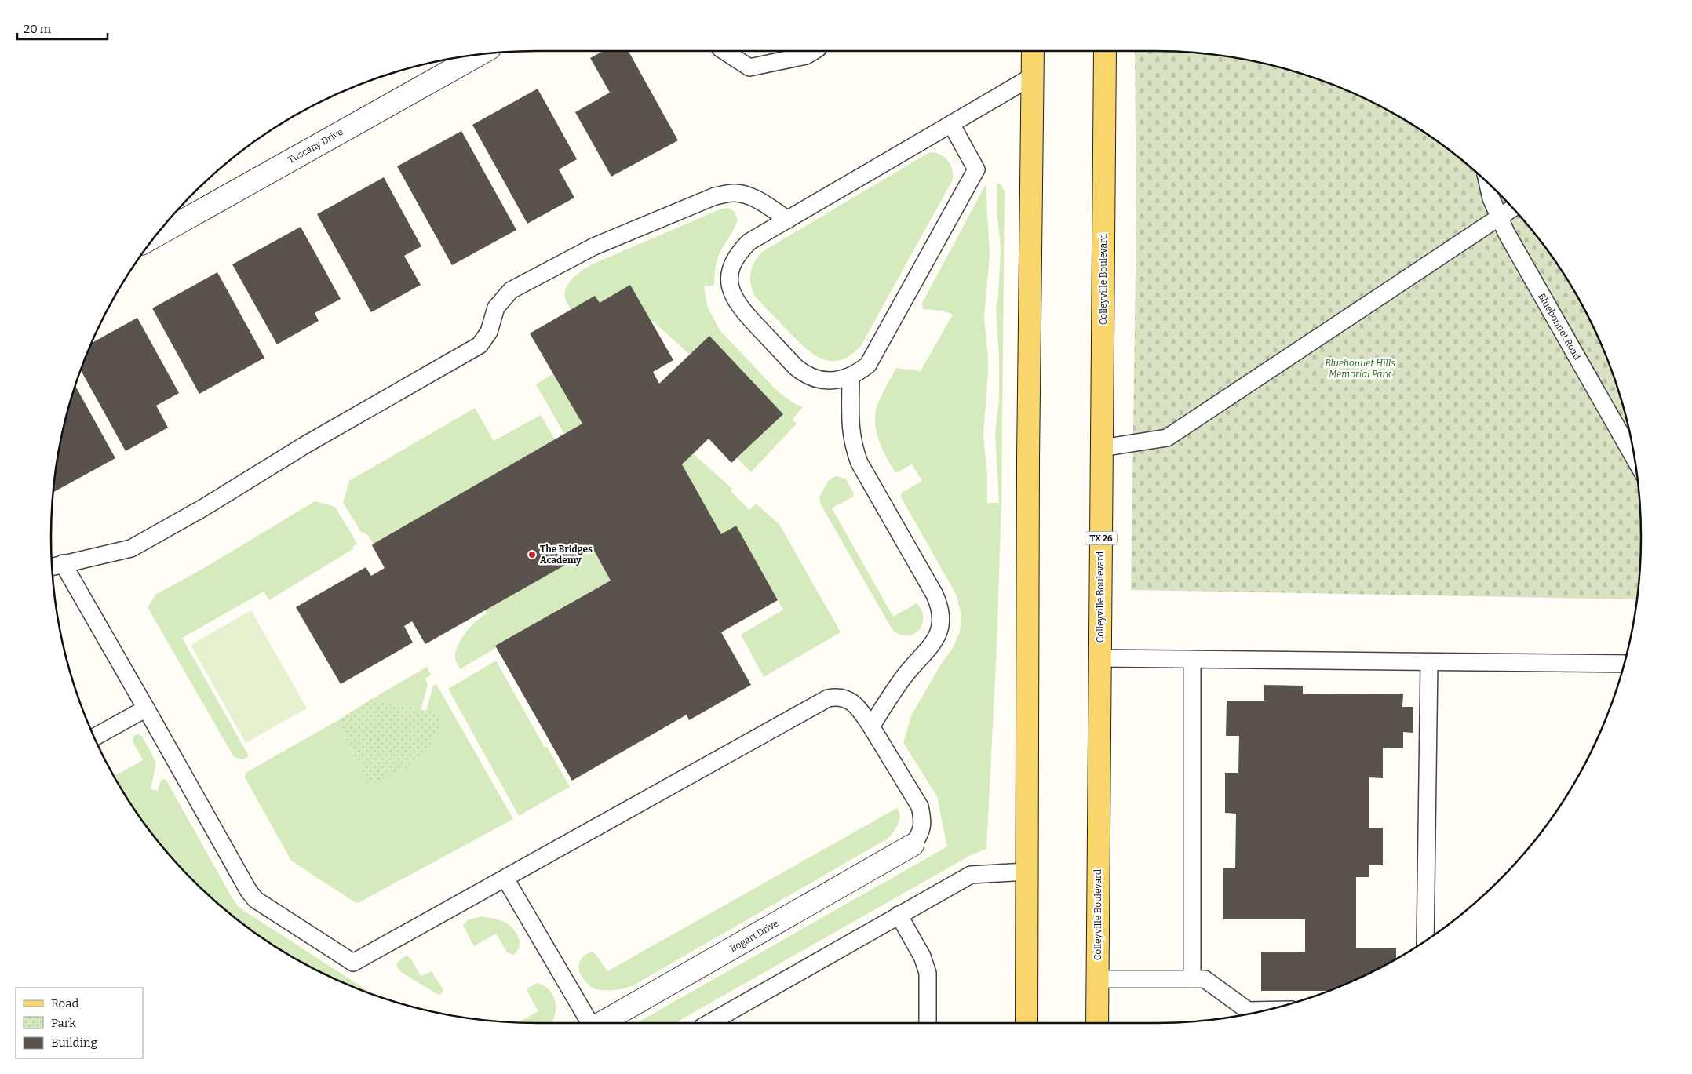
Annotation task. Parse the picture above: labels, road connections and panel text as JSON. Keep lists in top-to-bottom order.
{
  "streets": {
    "main road": ["Colleyville Boulevard", "TX 26"],
    "street": ["Tuscany Drive", "Bogart Drive"],
    "lane": ["Bluebonnet Road"]
  },
  "parks": ["Bluebonnet Hills Memorial Park"],
  "places": ["The Bridges Academy"],
  "legend": ["Road", "Park", "Building"],
  "scale_bar": "20 m"
}
